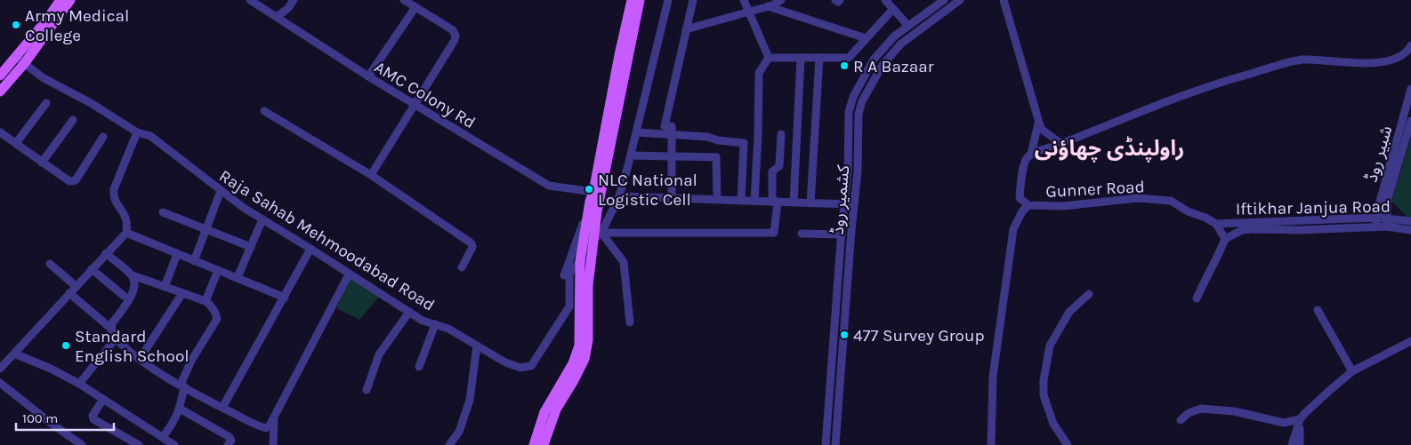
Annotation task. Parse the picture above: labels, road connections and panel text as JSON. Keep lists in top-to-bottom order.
{
  "streets": {
    "street": [
      "AMC Colony Rd",
      "شبیر روڈ",
      "Gunner Road",
      "کشمیر روڈ",
      "Iftikhar Janjua Road",
      "Raja Sahab Mehmoodabad Road"
    ]
  },
  "crossings": [
    ["شبیر روڈ", "Iftikhar Janjua Road"],
    ["Gunner Road", "Iftikhar Janjua Road"]
  ],
  "districts": ["راولپنڈی چھاؤنی"],
  "places": [
    "Army Medical College",
    "R A Bazaar",
    "NLC National Logistic Cell",
    "477 Survey Group",
    "Standard English School"
  ],
  "scale_bar": "100 m"
}
